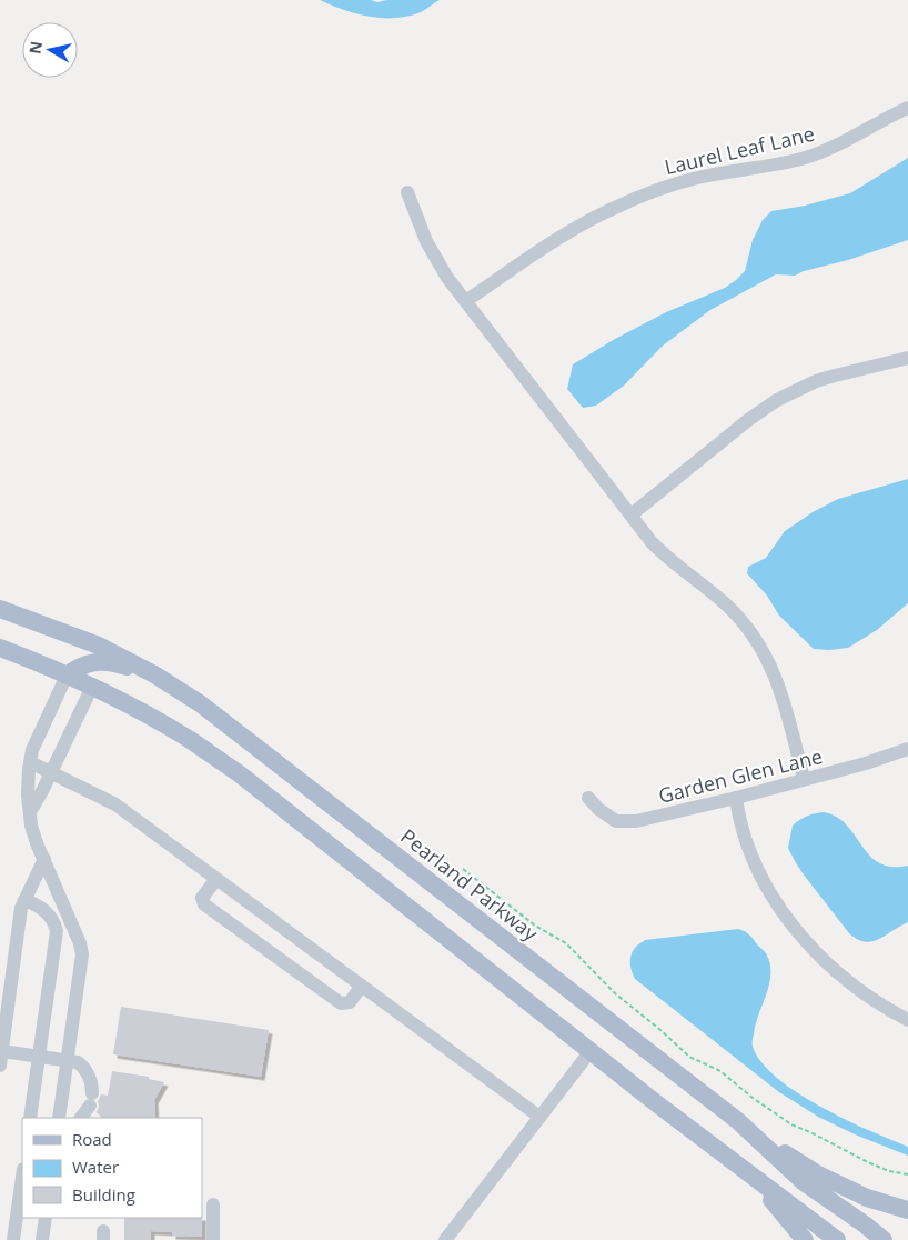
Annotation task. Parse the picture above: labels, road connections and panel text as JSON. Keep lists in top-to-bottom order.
{
  "streets": {
    "main road": ["Pearland Parkway"],
    "street": ["Laurel Leaf Lane", "Garden Glen Lane"]
  },
  "legend": ["Road", "Water", "Building"],
  "north": "left"
}
